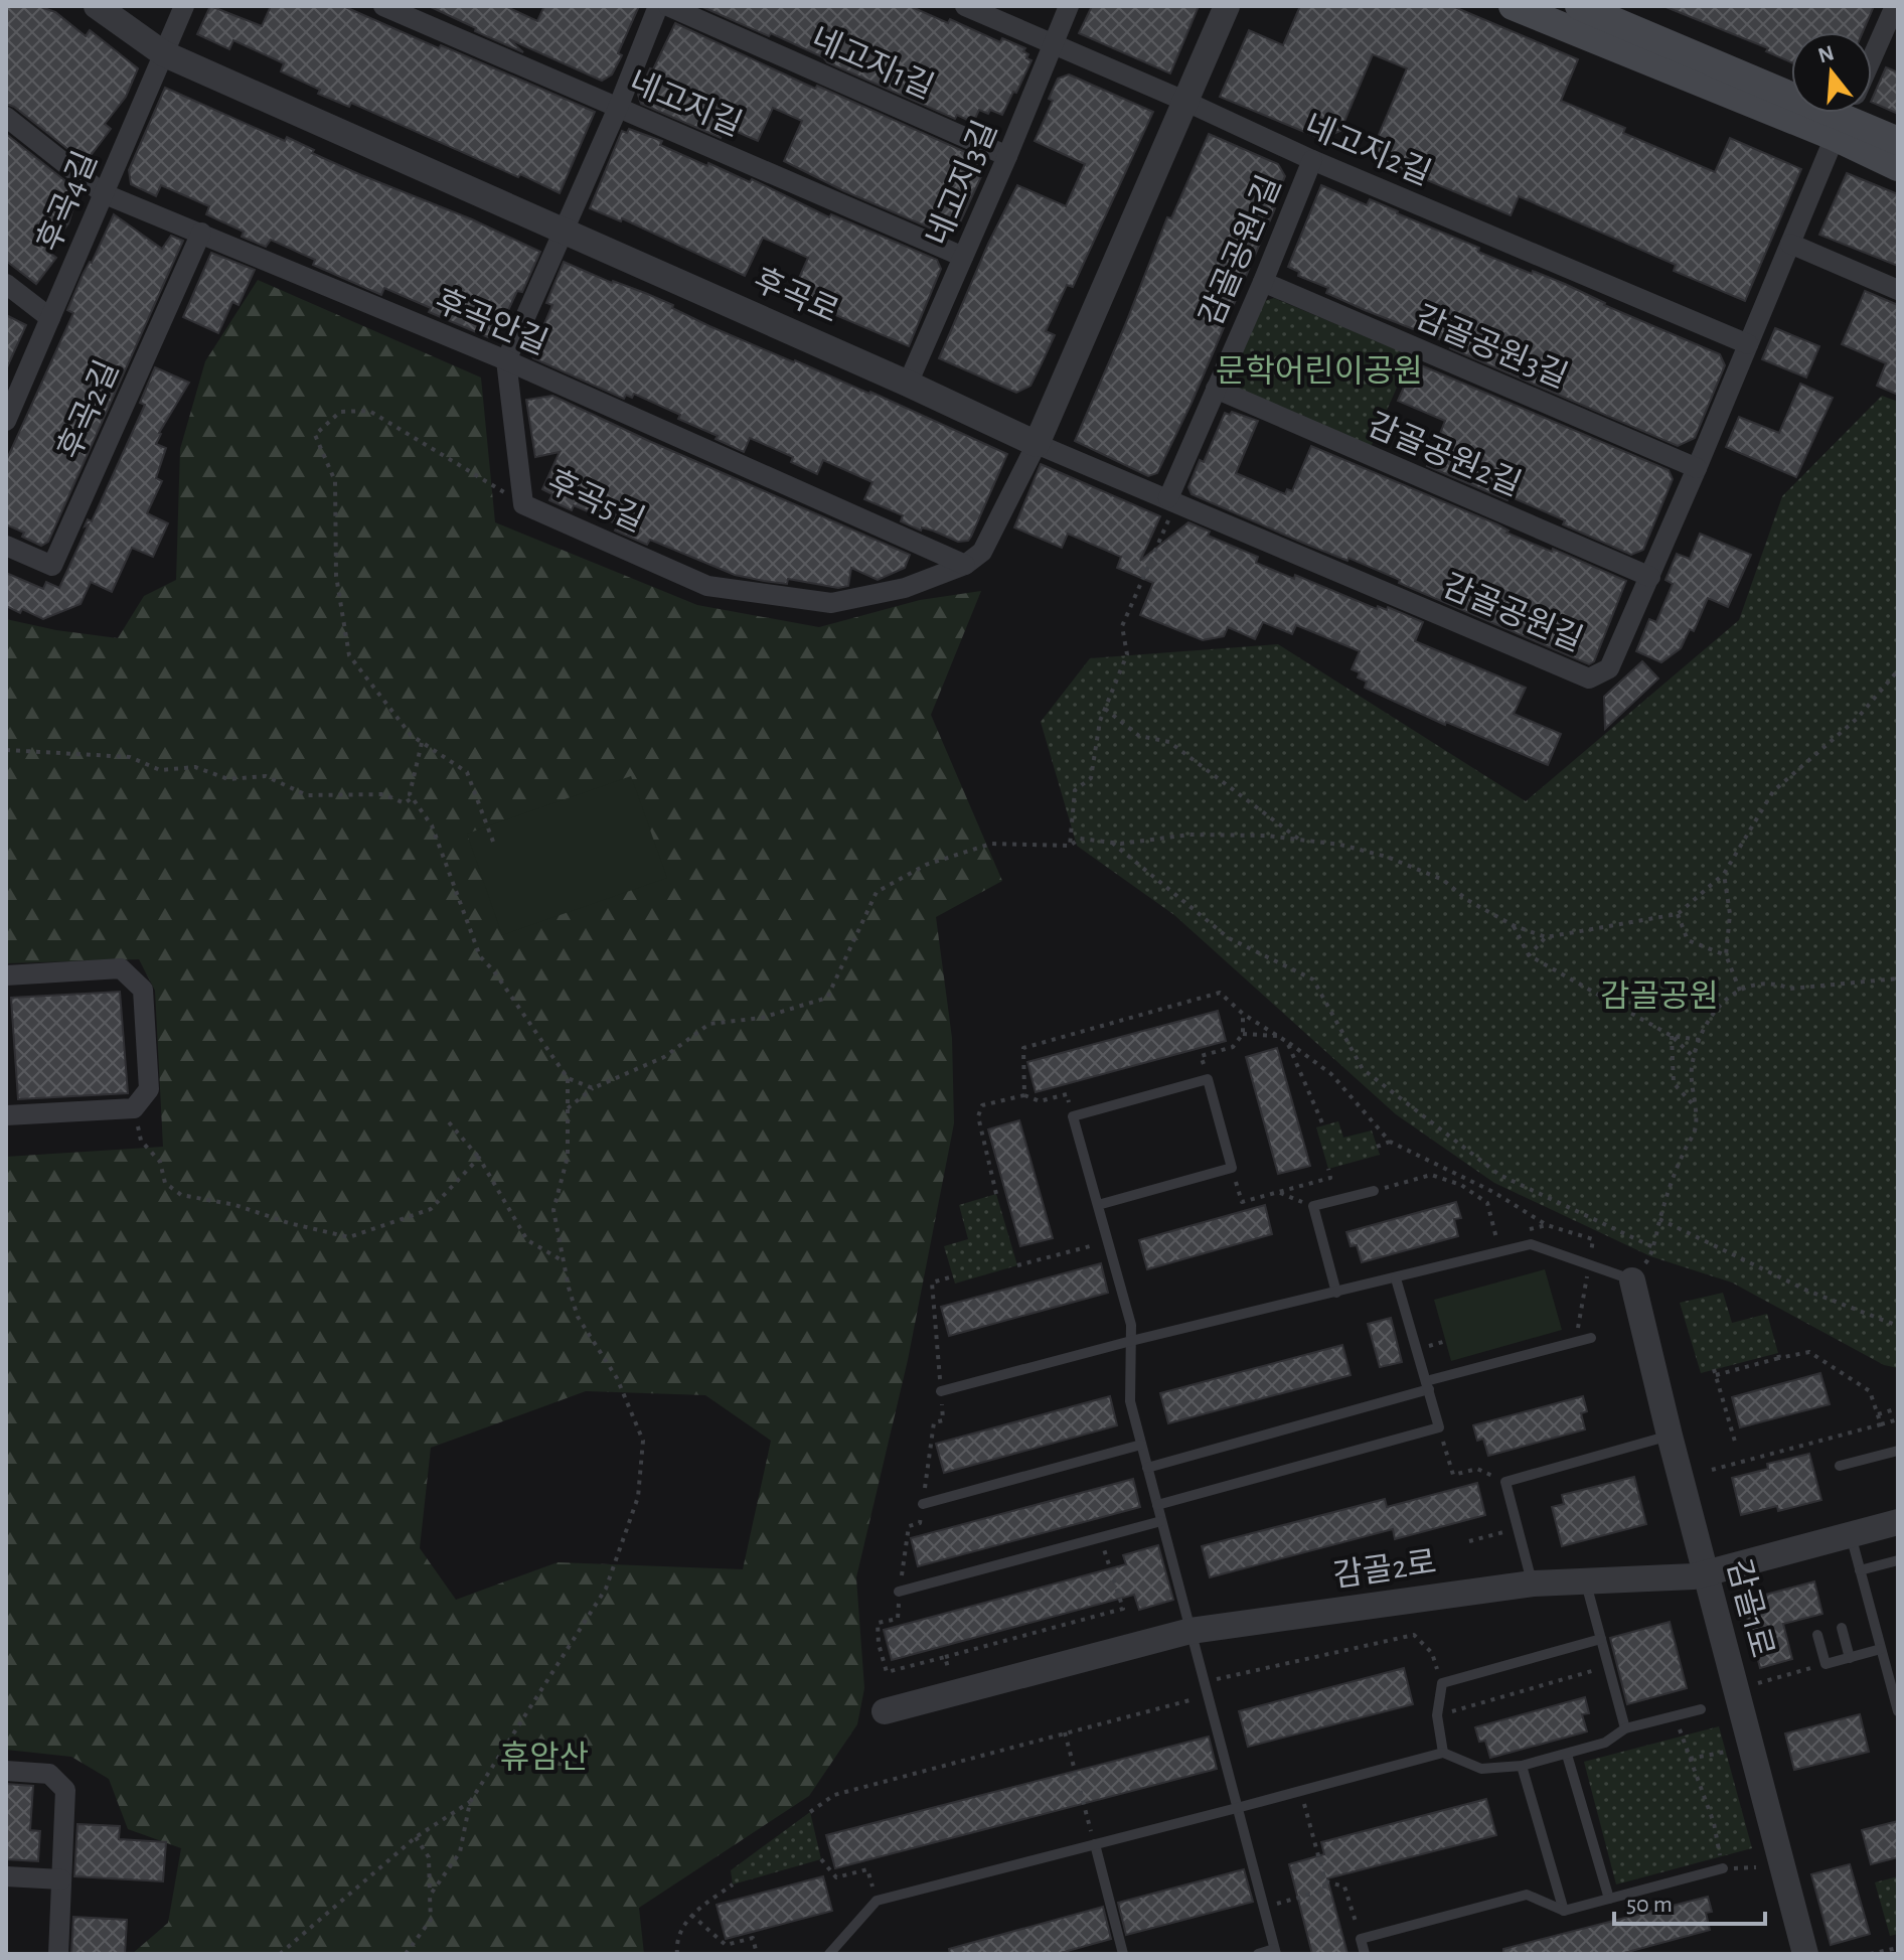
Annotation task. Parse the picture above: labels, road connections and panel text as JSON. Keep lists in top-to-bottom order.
{
  "streets": {
    "street": [
      "네고지1길",
      "네고지길",
      "네고지2길",
      "네고지3길",
      "후곡4길",
      "감골공원1길",
      "후곡로",
      "후곡안길",
      "감골공원3길",
      "후곡2길",
      "감골공원2길",
      "후곡5길",
      "감골공원길",
      "감골2로",
      "감골1로"
    ]
  },
  "crossings": [
    ["네고지1길", "네고지3길"],
    ["네고지길", "네고지3길"],
    ["네고지길", "후곡5길"],
    ["네고지2길", "네고지3길"],
    ["네고지2길", "감골공원1길"],
    ["네고지2길", "감골공원길"],
    ["네고지3길", "후곡로"],
    ["후곡4길", "후곡로"],
    ["후곡4길", "후곡안길"],
    ["감골공원1길", "감골공원3길"],
    ["감골공원1길", "감골공원2길"],
    ["감골공원1길", "감골공원길"],
    ["후곡로", "후곡5길"],
    ["후곡로", "감골공원길"],
    ["후곡안길", "후곡2길"],
    ["후곡안길", "후곡5길"],
    ["감골공원3길", "감골공원길"],
    ["감골공원2길", "감골공원길"],
    ["후곡5길", "감골공원길"],
    ["감골2로", "감골1로"]
  ],
  "parks": ["문학어린이공원", "감골공원", "휴암산"],
  "scale_bar": "50 m",
  "north": "top"
}
